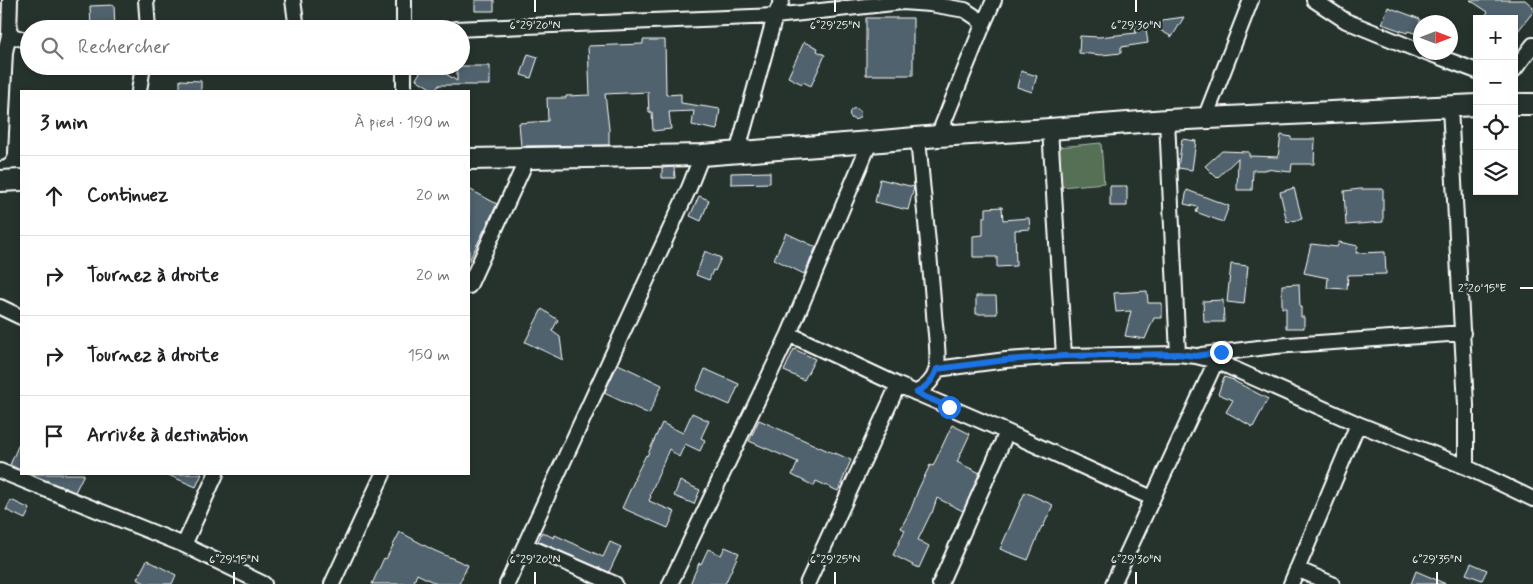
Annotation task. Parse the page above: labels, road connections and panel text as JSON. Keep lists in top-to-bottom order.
{
  "north": "right",
  "page": {
    "map_buttons": ["+", "−"],
    "search": "Rechercher",
    "heading": ["3 min", "À pied · 190 m"],
    "list": [
      ["Continuez", "20 m"],
      ["Tournez à droite", "20 m"],
      ["Tournez à droite", "150 m"],
      "Arrivée à destination"
    ]
  },
  "coordinates": [
    "6°29'20\"N",
    "6°29'25\"N",
    "6°29'30\"N",
    "2°20'15\"E",
    "6°29'15\"N",
    "6°29'35\"N"
  ]
}
